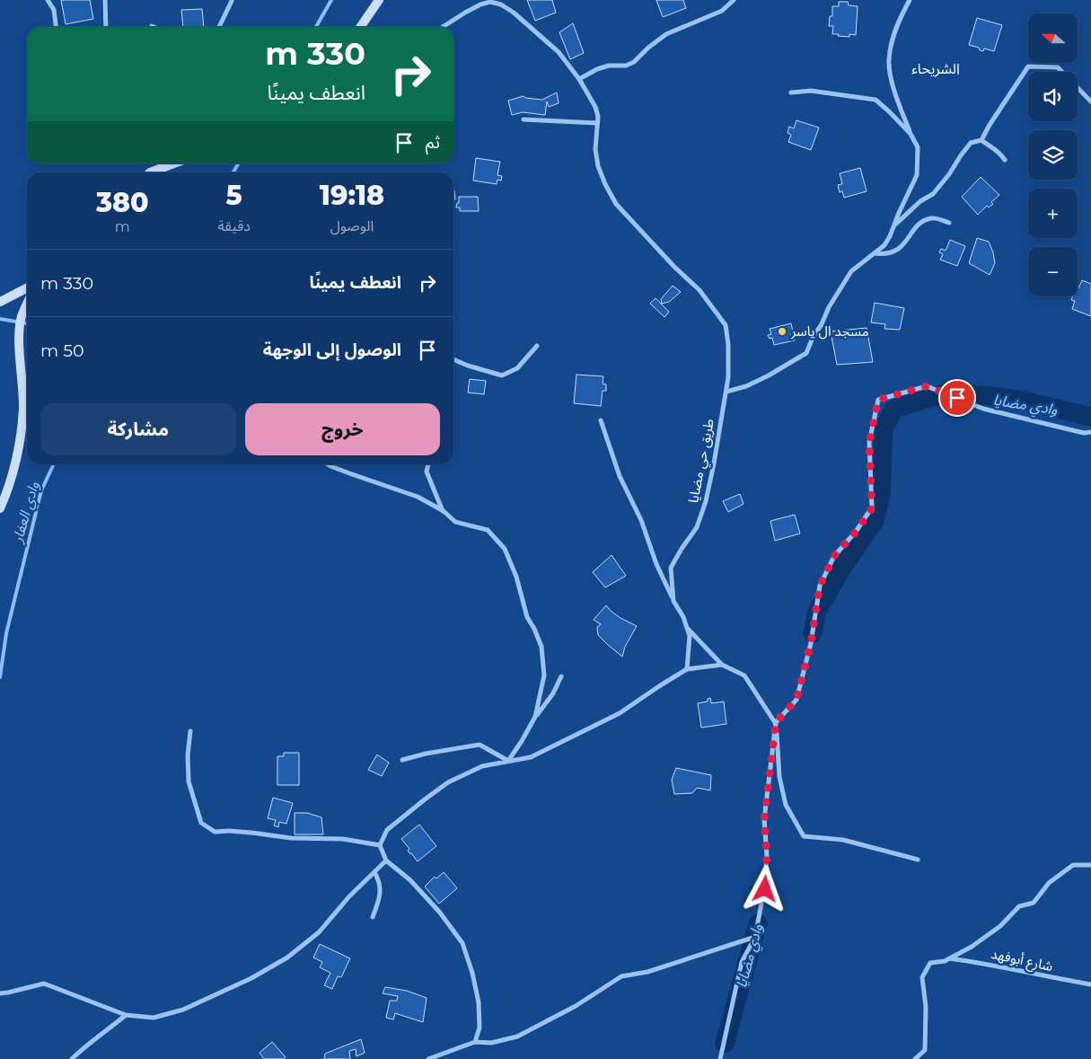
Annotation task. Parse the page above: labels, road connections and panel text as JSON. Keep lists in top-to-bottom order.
{
  "streets": {
    "street": ["طريق حي مضايا", "شارع أبوفهد"]
  },
  "districts": ["الشريحاء"],
  "water": ["وادي مضايا", "وادي العفار"],
  "places": ["مسجد ال ياسر"],
  "north": "left",
  "page": {
    "map_buttons": ["+", "−"],
    "turn": ["330 m", "انعطف يمينًا"],
    "then": "ثم",
    "eta": [
      "19:18",
      "الوصول",
      "5",
      "دقيقة",
      "380",
      "m"
    ],
    "list": [
      {
        "name": "انعطف يمينًا",
        "value": "330 m"
      },
      {
        "name": "الوصول إلى الوجهة",
        "value": "50 m"
      }
    ],
    "buttons": ["خروج", "مشاركة"]
  }
}
